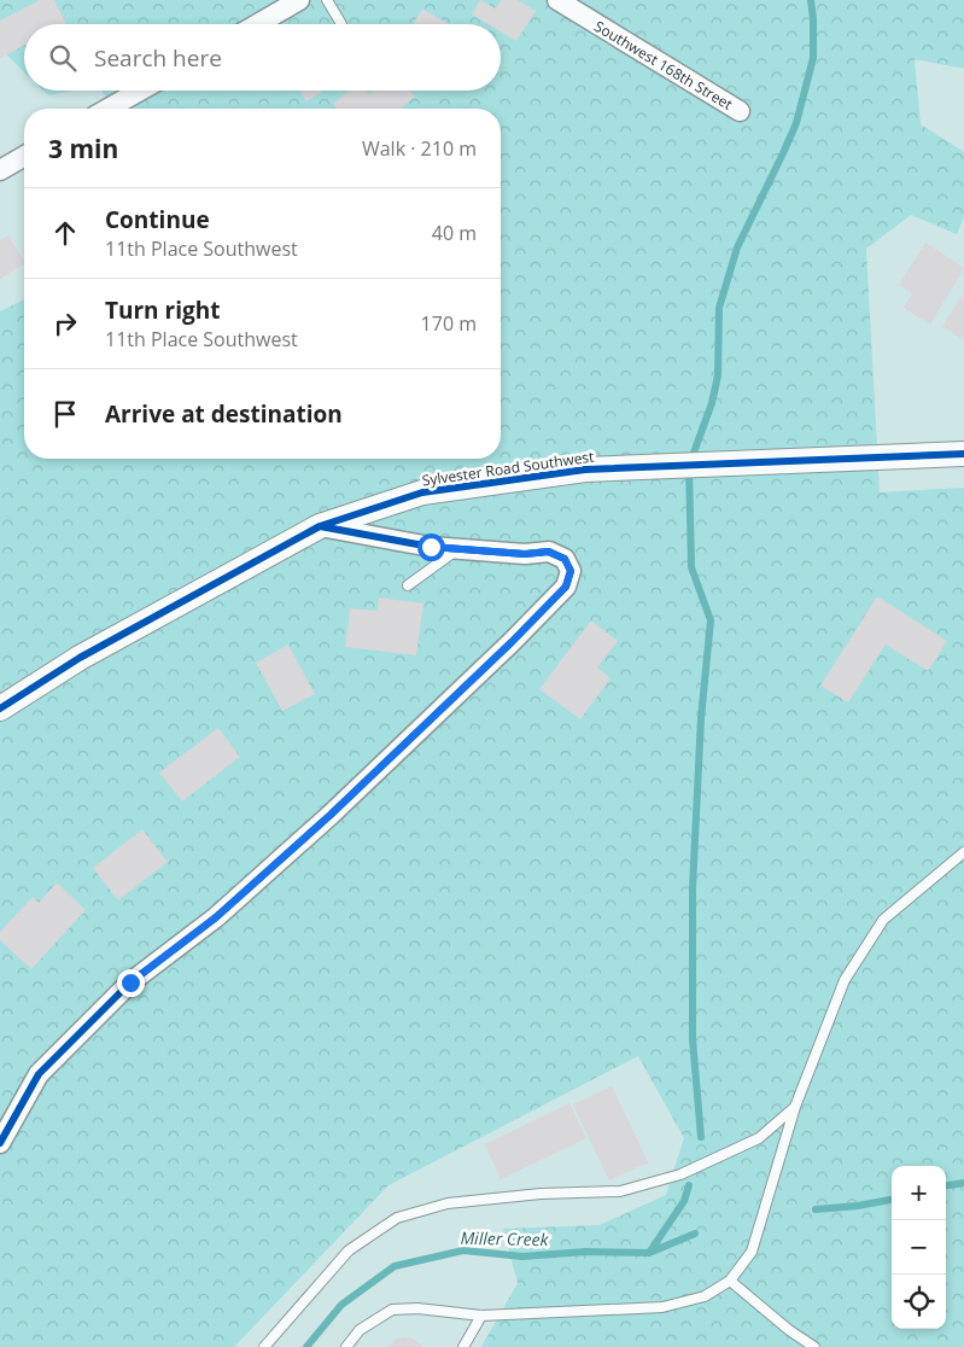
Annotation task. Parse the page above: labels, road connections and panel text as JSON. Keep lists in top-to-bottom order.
{
  "streets": {
    "street": ["Southwest 168th Street", "Sylvester Road Southwest"]
  },
  "water": ["Miller Creek"],
  "page": {
    "search": "Search here",
    "heading": ["3 min", "Walk · 210 m"],
    "list": [
      ["Continue", "11th Place Southwest", "40 m"],
      ["Turn right", "11th Place Southwest", "170 m"],
      "Arrive at destination"
    ],
    "map_buttons": ["+", "−"]
  }
}
